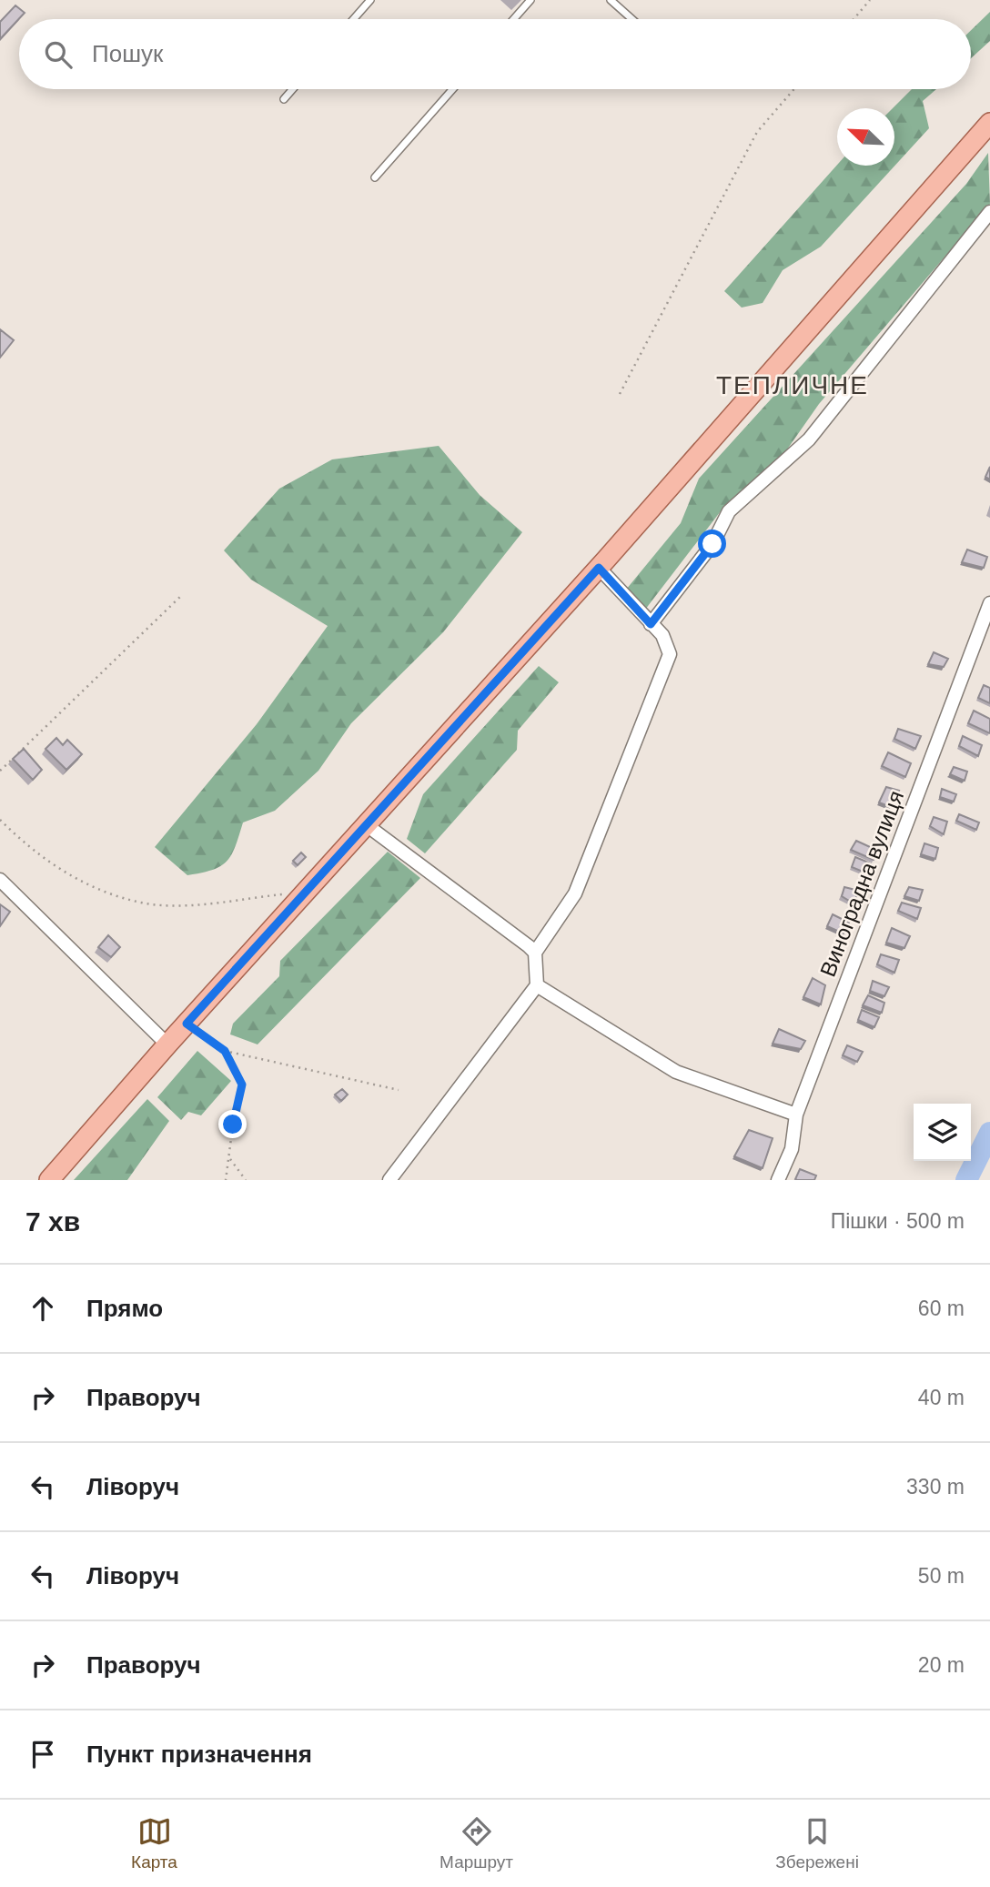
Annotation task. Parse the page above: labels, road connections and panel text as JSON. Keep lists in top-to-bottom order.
{
  "streets": {
    "street": ["Виноградна вулиця"]
  },
  "districts": ["ТЕПЛИЧНЕ"],
  "north": "top left",
  "page": {
    "search": "Пошук",
    "heading": ["7 хв", "Пішки · 500 m"],
    "list": [
      ["Прямо", "60 m"],
      ["Праворуч", "40 m"],
      ["Ліворуч", "330 m"],
      ["Ліворуч", "50 m"],
      ["Праворуч", "20 m"],
      "Пункт призначення"
    ],
    "nav": ["Карта", "Маршрут", "Збережені"]
  }
}
